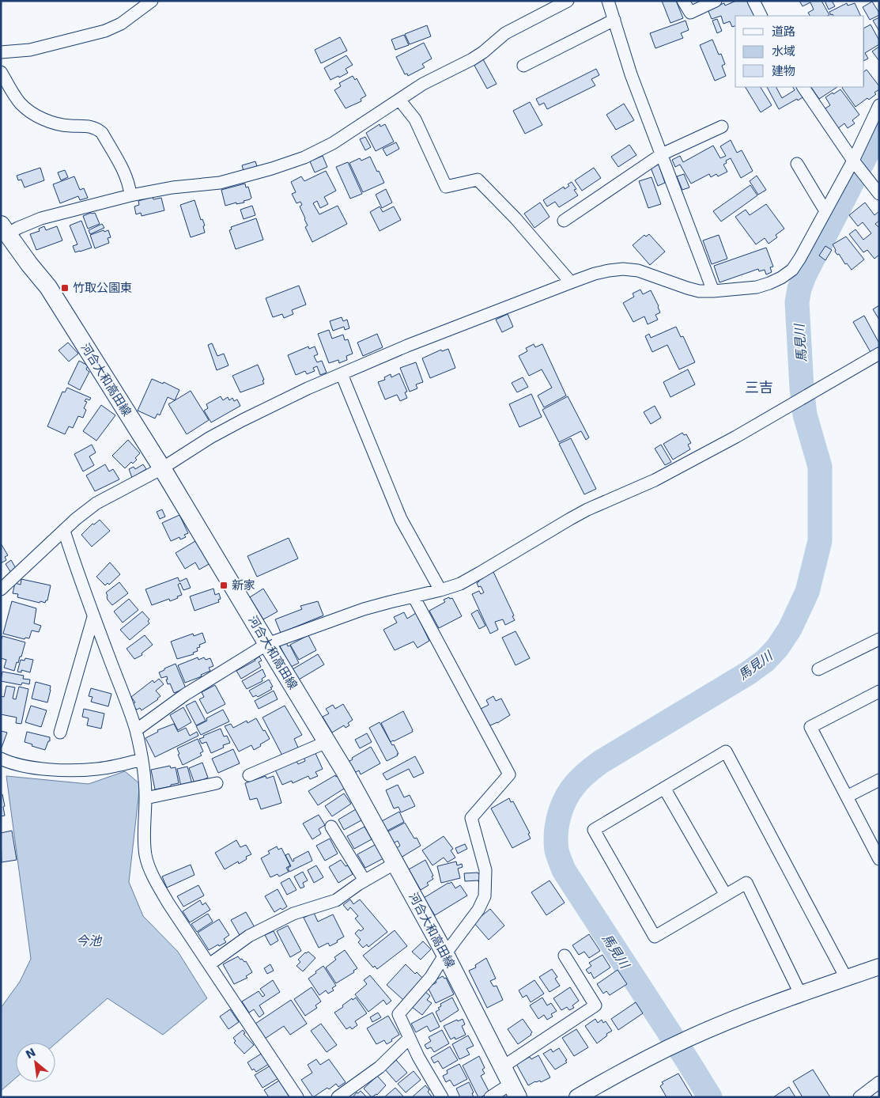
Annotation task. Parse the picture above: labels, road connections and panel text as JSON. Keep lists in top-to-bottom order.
{
  "streets": {
    "main road": ["河合大和高田線"]
  },
  "districts": ["三吉"],
  "water": ["馬見川", "今池"],
  "places": {
    "transit": ["竹取公園東", "新家"]
  },
  "legend": ["道路", "水域", "建物"],
  "north": "top left"
}
